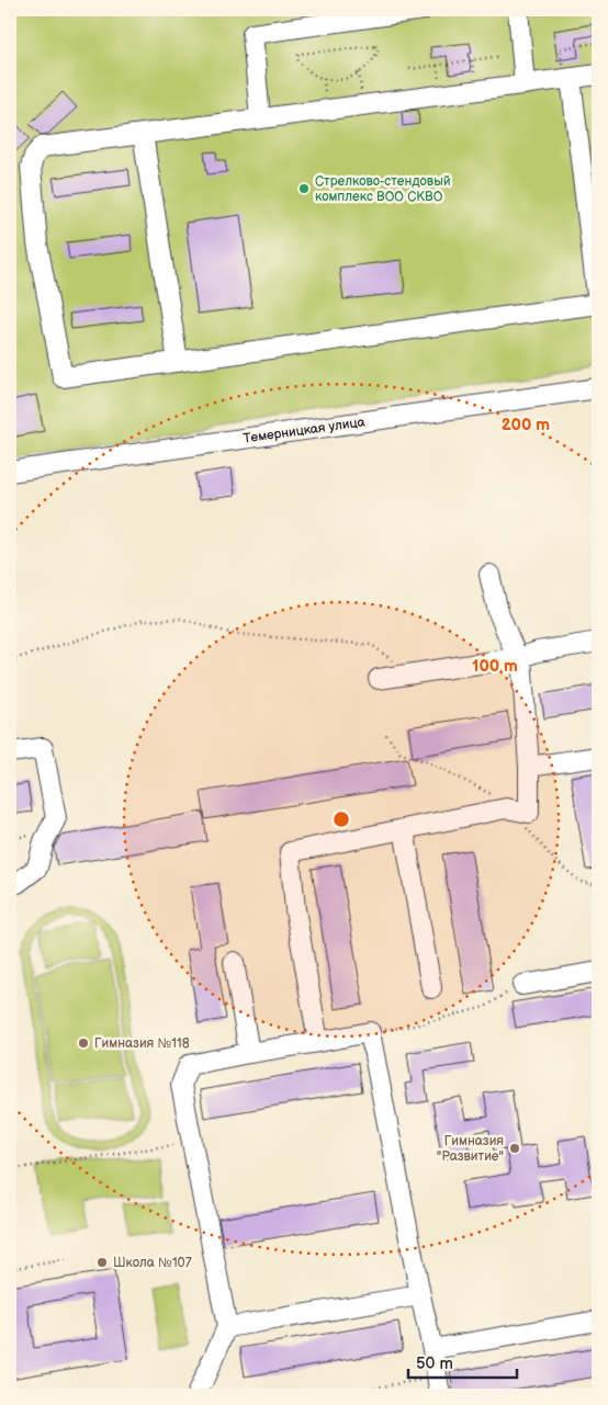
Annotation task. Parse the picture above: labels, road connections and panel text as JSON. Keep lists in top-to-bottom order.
{
  "streets": {
    "street": ["Темерницкая улица"]
  },
  "places": [
    "Стрелково-стендовый комплекс ВОО СКВО",
    "Гимназия №118",
    "Гимназия \"Развитие\"",
    "Школа №107"
  ],
  "scale_bar": "50 m",
  "rings": ["200 m", "100 m"]
}
